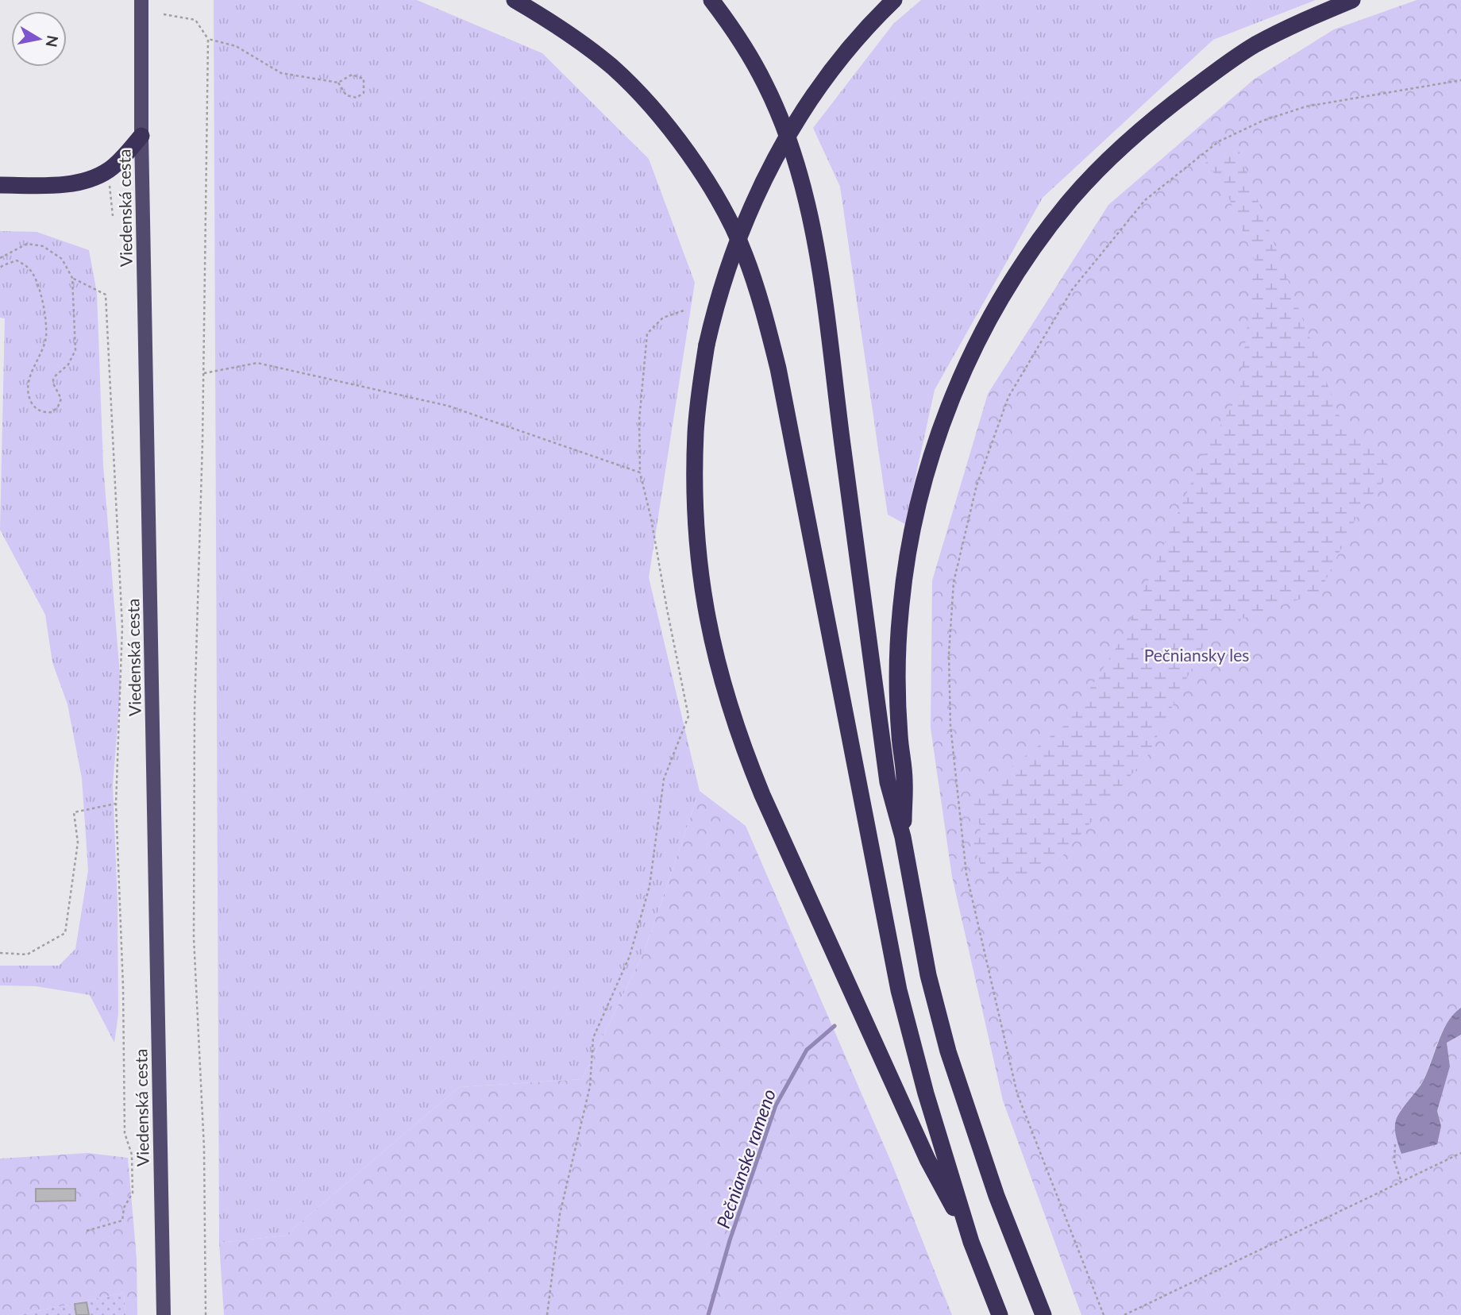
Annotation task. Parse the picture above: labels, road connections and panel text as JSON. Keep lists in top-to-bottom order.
{
  "streets": {
    "main road": ["Viedenská cesta"]
  },
  "water": ["Pečnianske rameno"],
  "parks": ["Pečniansky les"],
  "north": "right"
}
